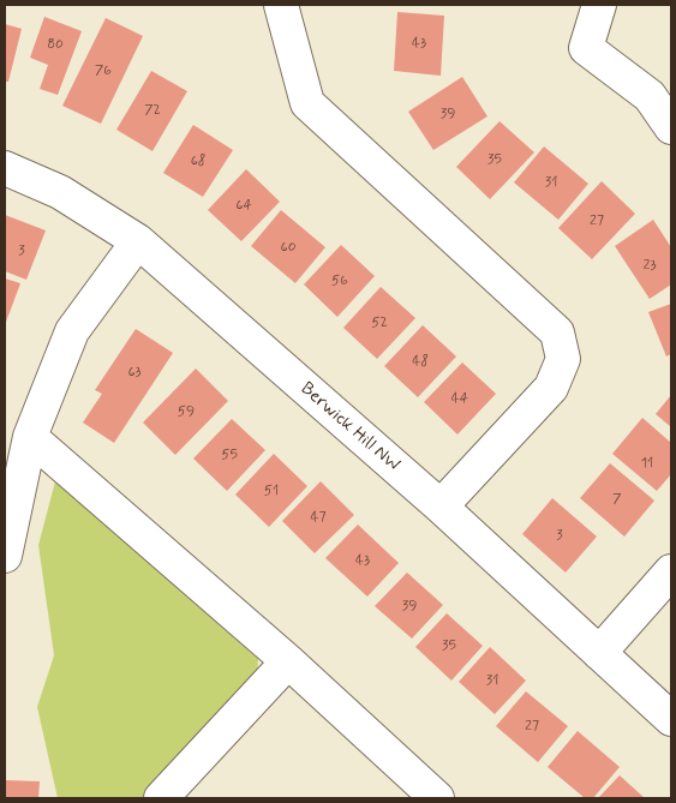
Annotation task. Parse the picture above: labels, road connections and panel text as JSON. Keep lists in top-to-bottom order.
{
  "streets": {
    "street": ["Berwick Hill NW"]
  },
  "house_numbers": [
    "43",
    "80",
    "76",
    "72",
    "39",
    "35",
    "68",
    "31",
    "64",
    "27",
    "60",
    "3",
    "23",
    "56",
    "52",
    "48",
    "63",
    "44",
    "59",
    "55",
    "11",
    "51",
    "7",
    "47",
    "3",
    "43",
    "39",
    "35",
    "31",
    "27"
  ]
}
